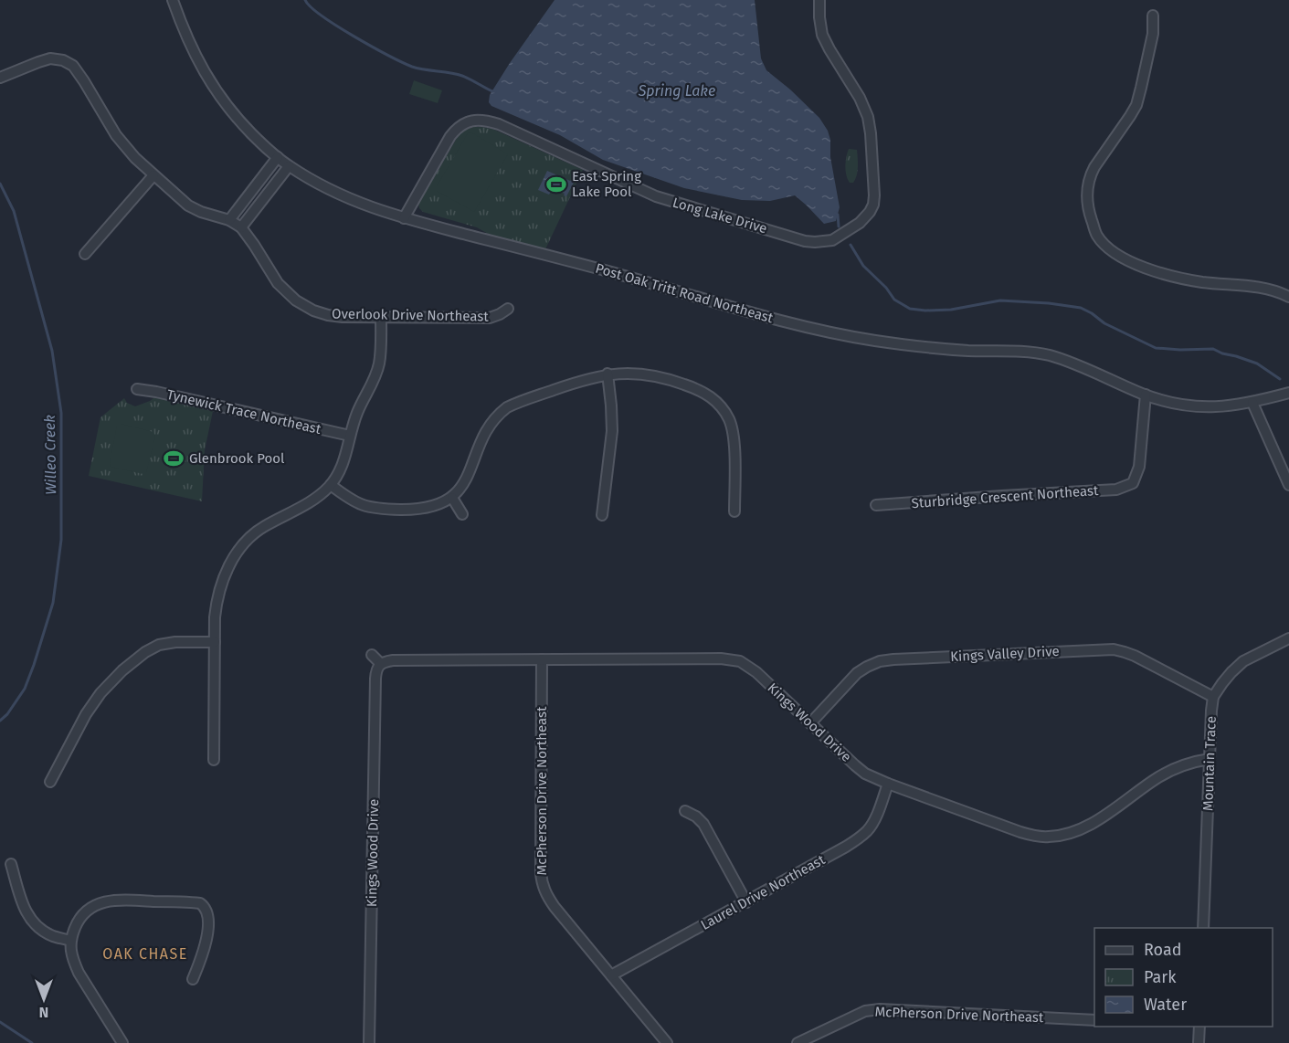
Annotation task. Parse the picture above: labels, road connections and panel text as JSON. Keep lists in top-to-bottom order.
{
  "streets": {
    "street": [
      "Long Lake Drive",
      "Post Oak Tritt Road Northeast",
      "Overlook Drive Northeast",
      "Tynewick Trace Northeast",
      "Sturbridge Crescent Northeast",
      "Kings Valley Drive",
      "Kings Wood Drive",
      "Mountain Trace",
      "McPherson Drive Northeast",
      "Laurel Drive Northeast"
    ]
  },
  "crossings": [
    ["Long Lake Drive", "Post Oak Tritt Road Northeast"],
    ["Post Oak Tritt Road Northeast", "Sturbridge Crescent Northeast"],
    ["Kings Valley Drive", "Kings Wood Drive"],
    ["Kings Valley Drive", "Mountain Trace"],
    ["Kings Wood Drive", "Mountain Trace"],
    ["Kings Wood Drive", "McPherson Drive Northeast"],
    ["Kings Wood Drive", "Laurel Drive Northeast"],
    ["McPherson Drive Northeast", "Laurel Drive Northeast"]
  ],
  "districts": ["OAK CHASE"],
  "water": ["Spring Lake", "Willeo Creek"],
  "places": {
    "sports": ["East Spring Lake Pool", "Glenbrook Pool"]
  },
  "legend": ["Road", "Park", "Water"],
  "north": "bottom"
}
